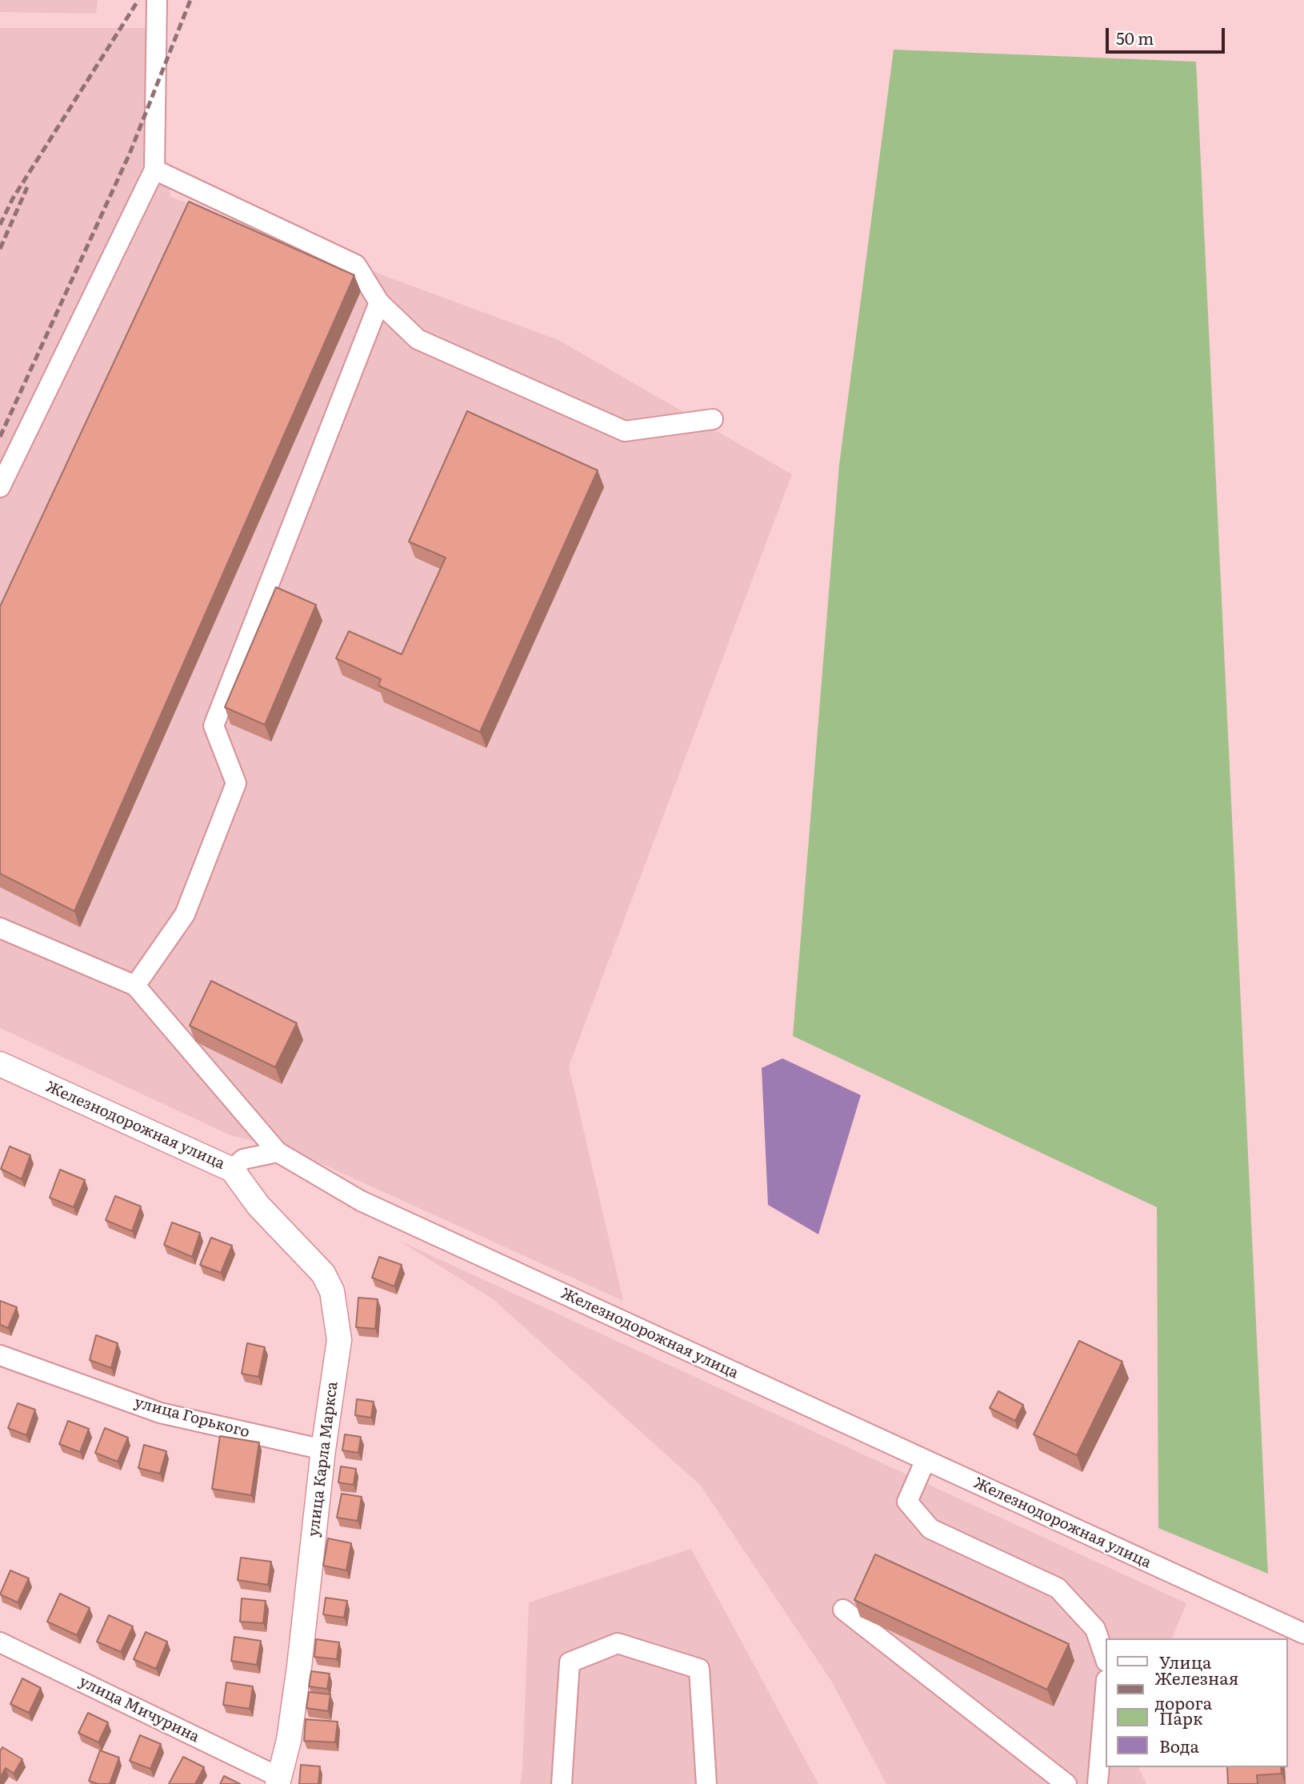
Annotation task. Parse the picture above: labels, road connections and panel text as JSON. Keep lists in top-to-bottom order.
{
  "streets": {
    "main road": ["Железнодорожная улица", "улица Карла Маркса"],
    "street": ["улица Горького", "улица Мичурина"]
  },
  "crossings": [
    ["Железнодорожная улица", "улица Карла Маркса"],
    ["улица Горького", "улица Карла Маркса"],
    ["улица Карла Маркса", "улица Мичурина"]
  ],
  "legend": [
    "Улица",
    "Железная дорога",
    "Парк",
    "Вода"
  ],
  "scale_bar": "50 m"
}
